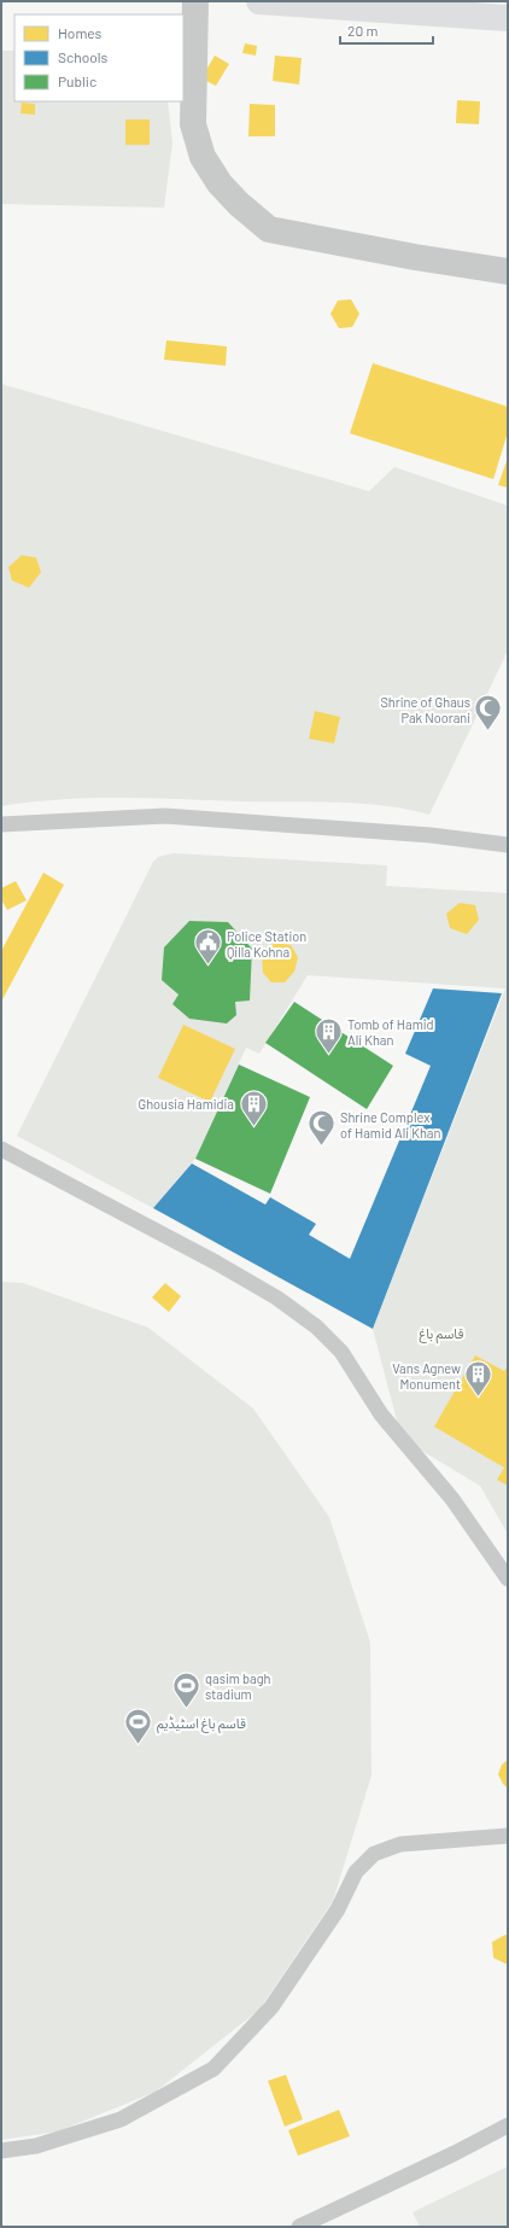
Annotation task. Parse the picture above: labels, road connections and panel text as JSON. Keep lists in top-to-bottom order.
{
  "parks": ["قاسم باغ"],
  "places": {
    "mosque": ["Shrine of Ghaus Pak Noorani", "Shrine Complex of Hamid Ali Khan"],
    "public building": ["Police Station Qilla Kohna"],
    "building": ["Tomb of Hamid Ali Khan", "Ghousia Hamidia", "Vans Agnew Monument"],
    "sports": ["qasim bagh stadium", "قاسم باغ اسٹیڈیم"]
  },
  "legend": ["Homes", "Schools", "Public"],
  "scale_bar": "20 m"
}
